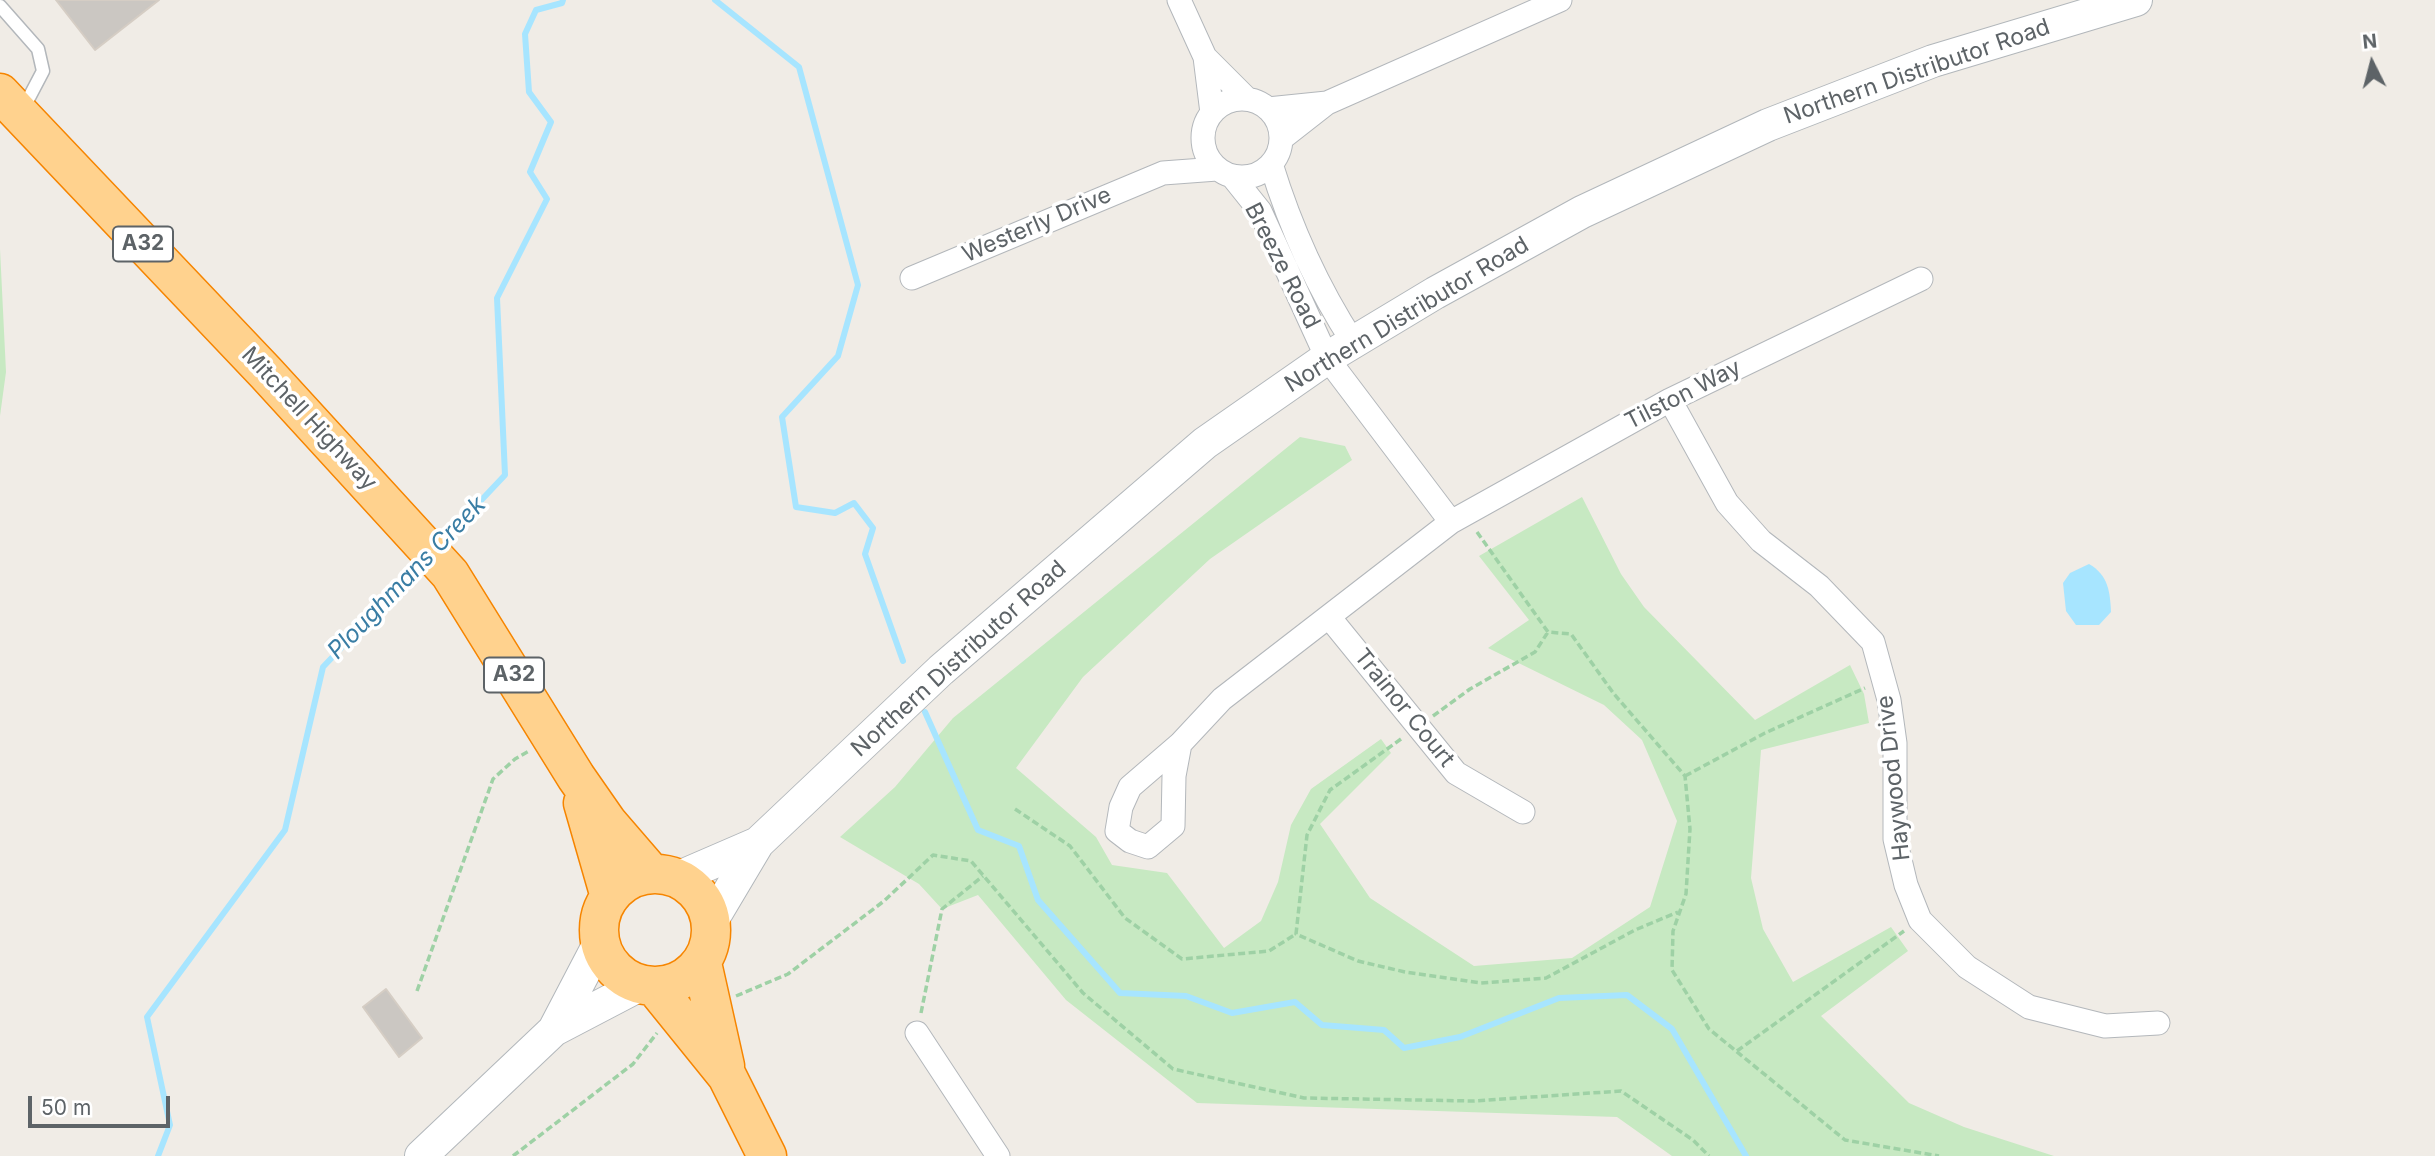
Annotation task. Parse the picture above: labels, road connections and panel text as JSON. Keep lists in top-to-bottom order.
{
  "streets": {
    "highway": ["A32", "Mitchell Highway"],
    "main road": ["Northern Distributor Road"],
    "street": [
      "Westerly Drive",
      "Breeze Road",
      "Tilston Way",
      "Trainor Court",
      "Haywood Drive"
    ]
  },
  "crossings": [
    ["Northern Distributor Road", "A32"],
    ["Northern Distributor Road", "Breeze Road"],
    ["Northern Distributor Road", "Mitchell Highway"],
    ["Westerly Drive", "Breeze Road"],
    ["A32", "Mitchell Highway"],
    ["Tilston Way", "Trainor Court"],
    ["Tilston Way", "Haywood Drive"]
  ],
  "water": ["Ploughmans Creek"],
  "scale_bar": "50 m",
  "north": "top"
}
